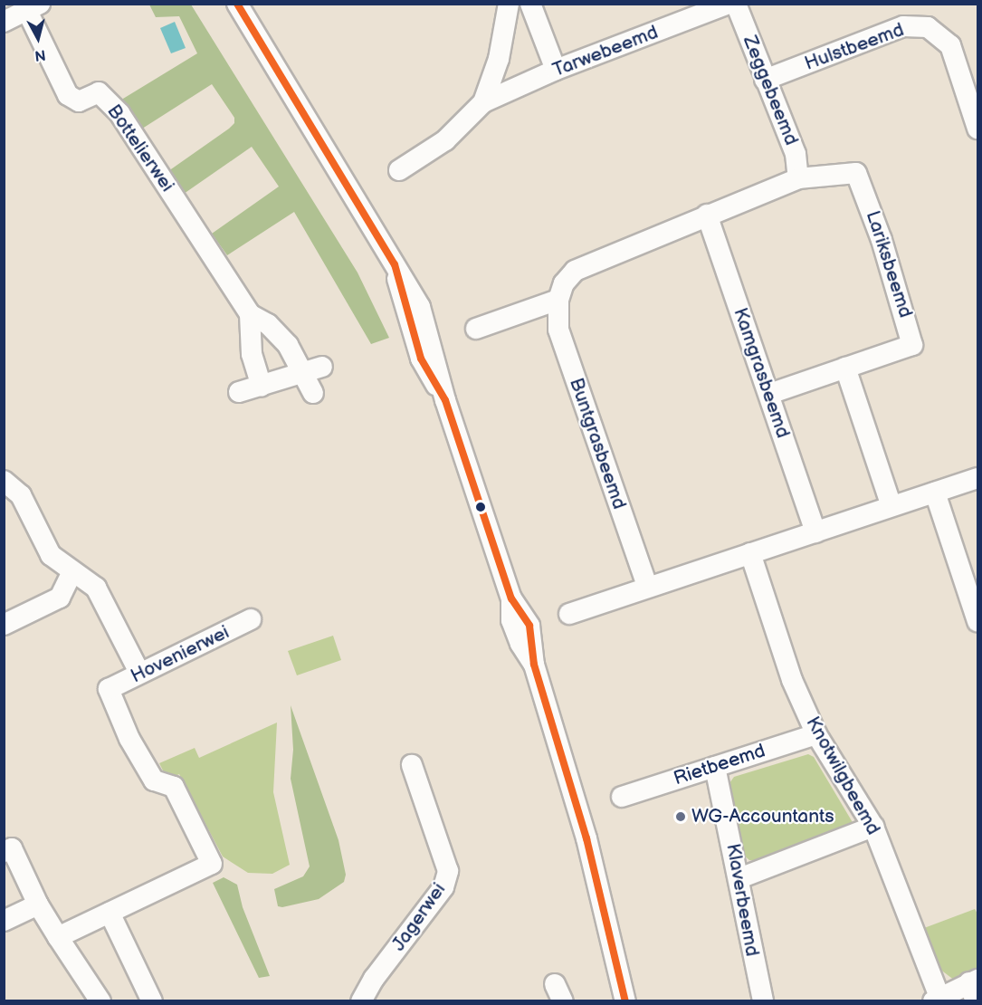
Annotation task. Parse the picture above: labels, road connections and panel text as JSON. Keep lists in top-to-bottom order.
{
  "streets": {
    "street": [
      "Hulstbeemd",
      "Tarwebeemd",
      "Zeggebeemd",
      "Bottelierwei",
      "Lariksbeemd",
      "Kamgrasbeemd",
      "Buntgrasbeemd",
      "Hovenierwei",
      "Rietbeemd",
      "Knotwilgbeemd",
      "Klaverbeemd",
      "Jagerwei"
    ]
  },
  "crossings": [
    ["Hulstbeemd", "Zeggebeemd"],
    ["Zeggebeemd", "Lariksbeemd"],
    ["Zeggebeemd", "Buntgrasbeemd"],
    ["Lariksbeemd", "Kamgrasbeemd"],
    ["Lariksbeemd", "Buntgrasbeemd"],
    ["Kamgrasbeemd", "Buntgrasbeemd"],
    ["Rietbeemd", "Knotwilgbeemd"],
    ["Rietbeemd", "Klaverbeemd"]
  ],
  "places": ["WG-Accountants"],
  "north": "bottom"
}
